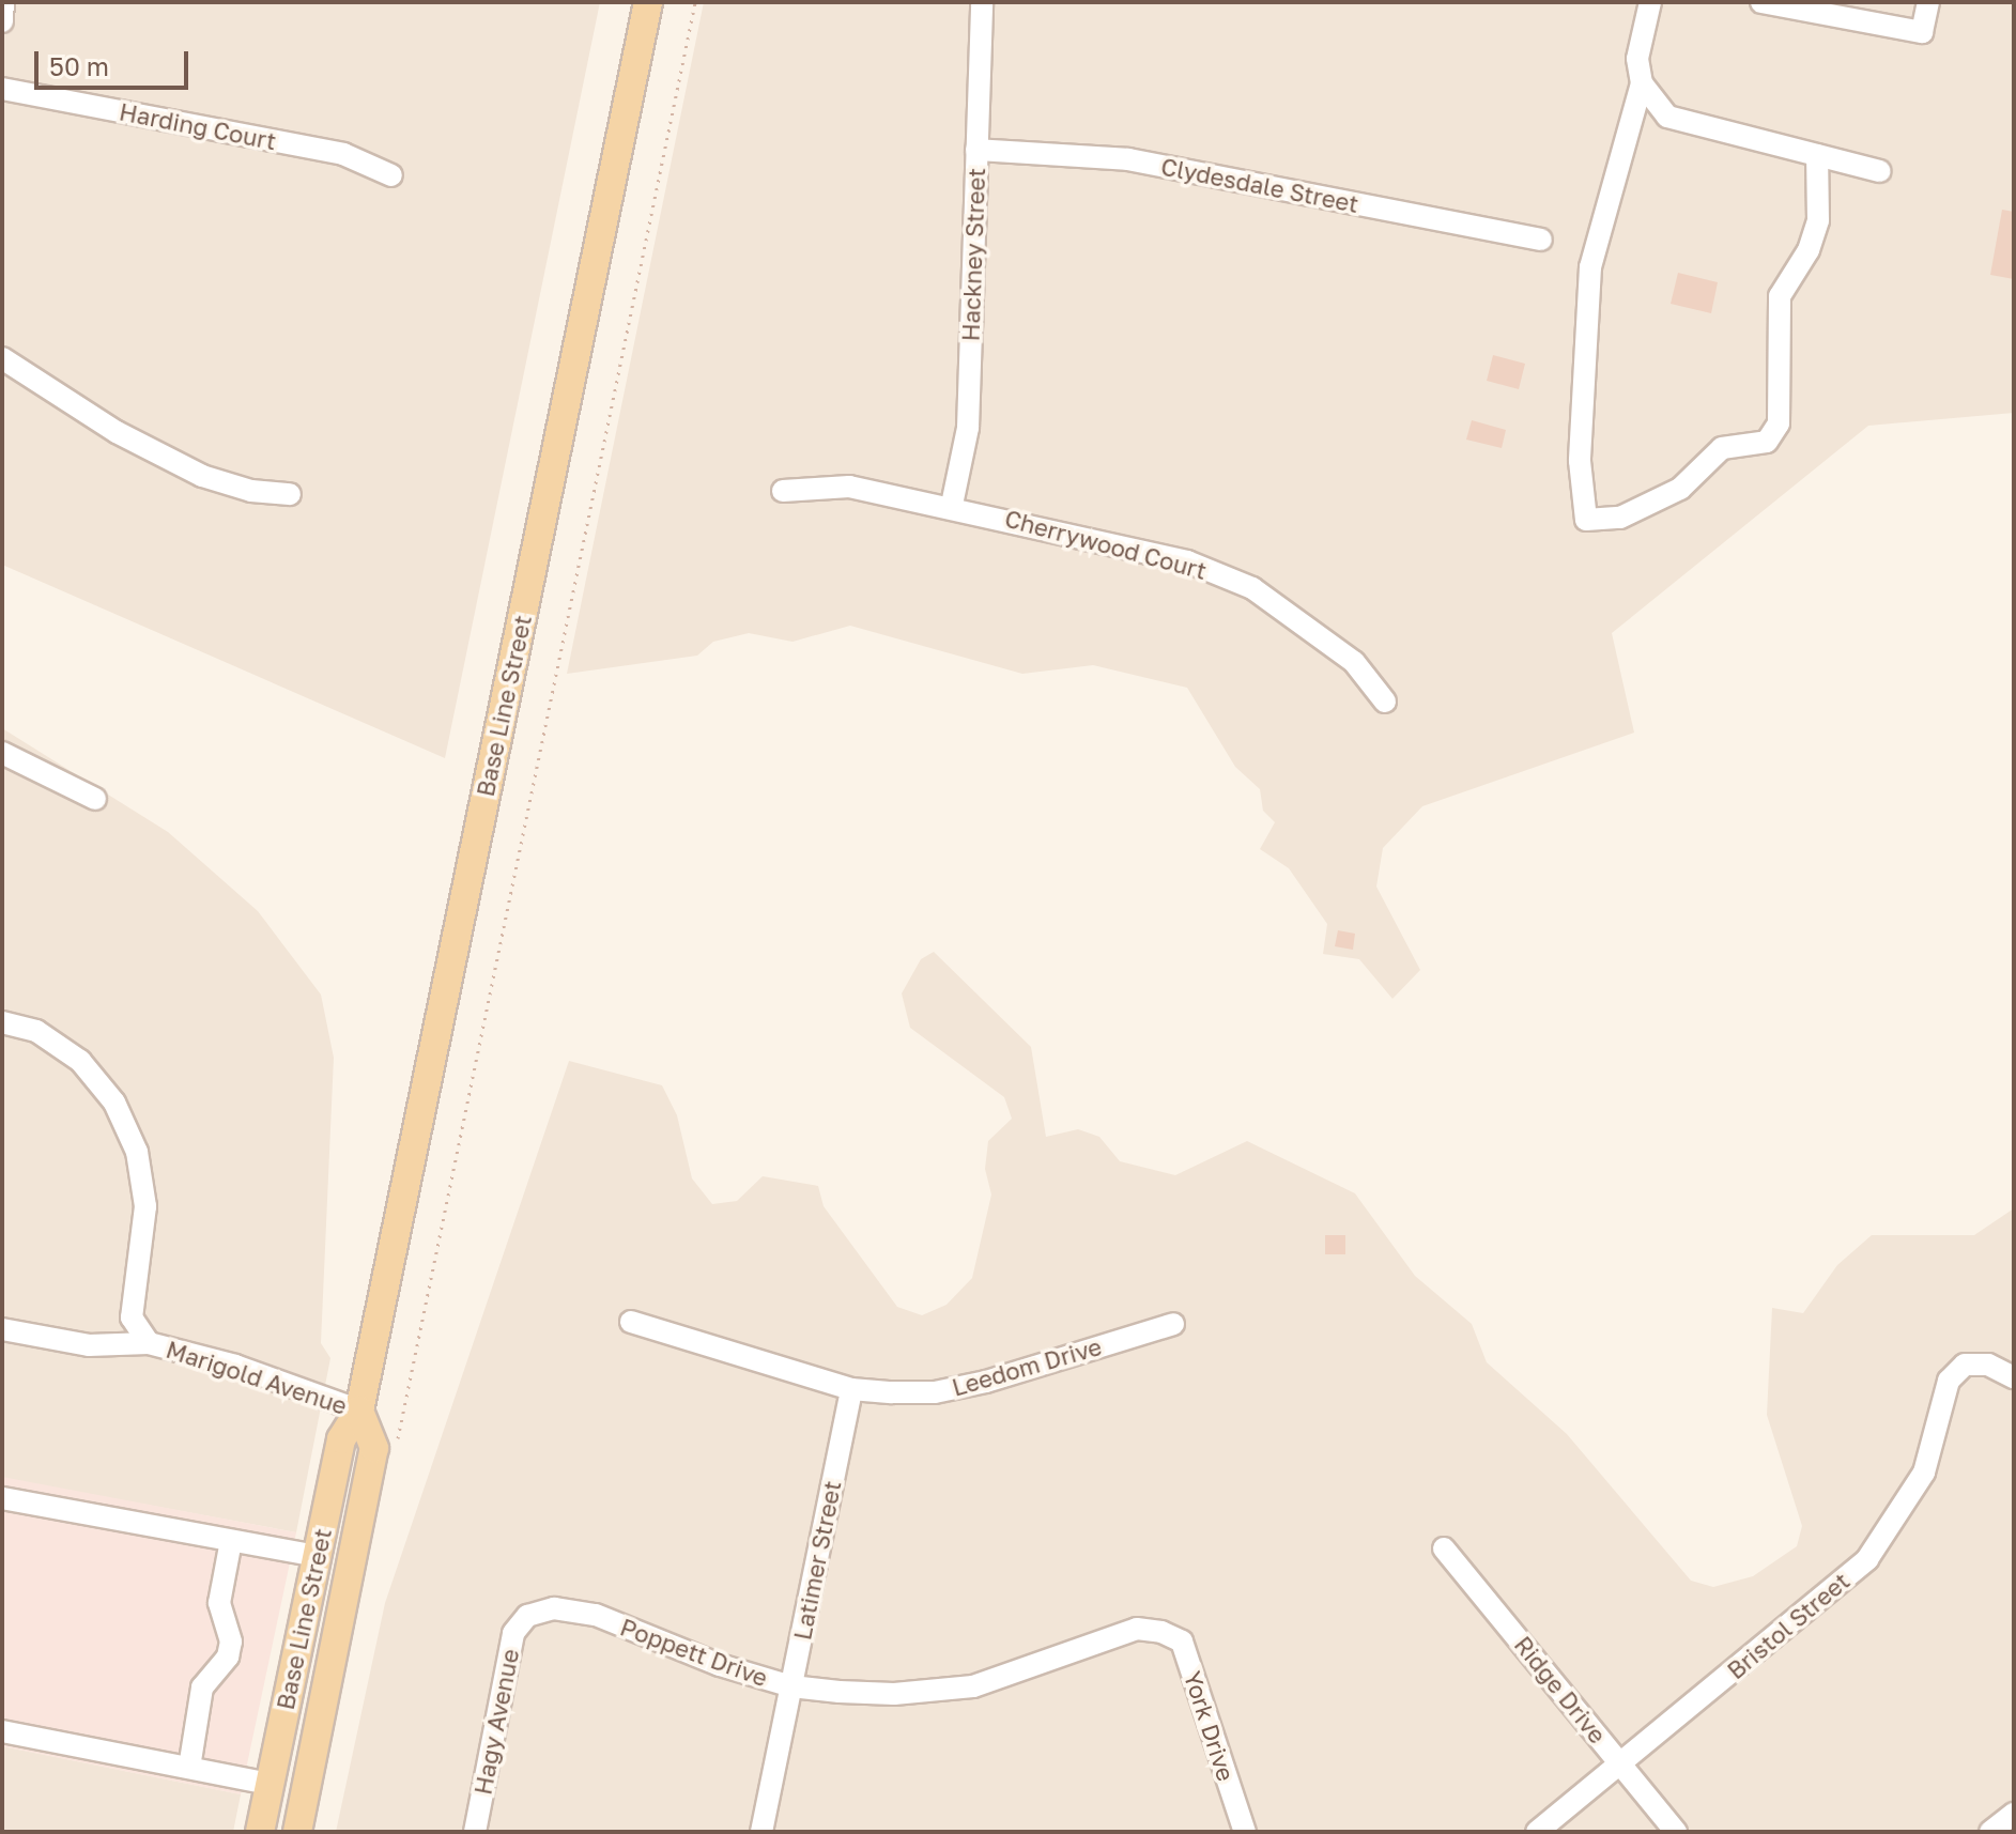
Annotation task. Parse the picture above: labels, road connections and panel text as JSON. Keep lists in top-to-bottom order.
{
  "streets": {
    "main road": ["Base Line Street"],
    "street": [
      "Harding Court",
      "Clydesdale Street",
      "Hackney Street",
      "Cherrywood Court",
      "Leedom Drive",
      "Marigold Avenue",
      "Latimer Street",
      "Bristol Street",
      "Poppett Drive",
      "Ridge Drive",
      "Hagy Avenue",
      "York Drive"
    ]
  },
  "crossings": [
    ["Clydesdale Street", "Hackney Street"],
    ["Hackney Street", "Cherrywood Court"],
    ["Base Line Street", "Marigold Avenue"],
    ["Leedom Drive", "Latimer Street"],
    ["Latimer Street", "Poppett Drive"],
    ["Bristol Street", "Ridge Drive"],
    ["Poppett Drive", "Hagy Avenue"],
    ["Poppett Drive", "York Drive"]
  ],
  "scale_bar": "50 m"
}
